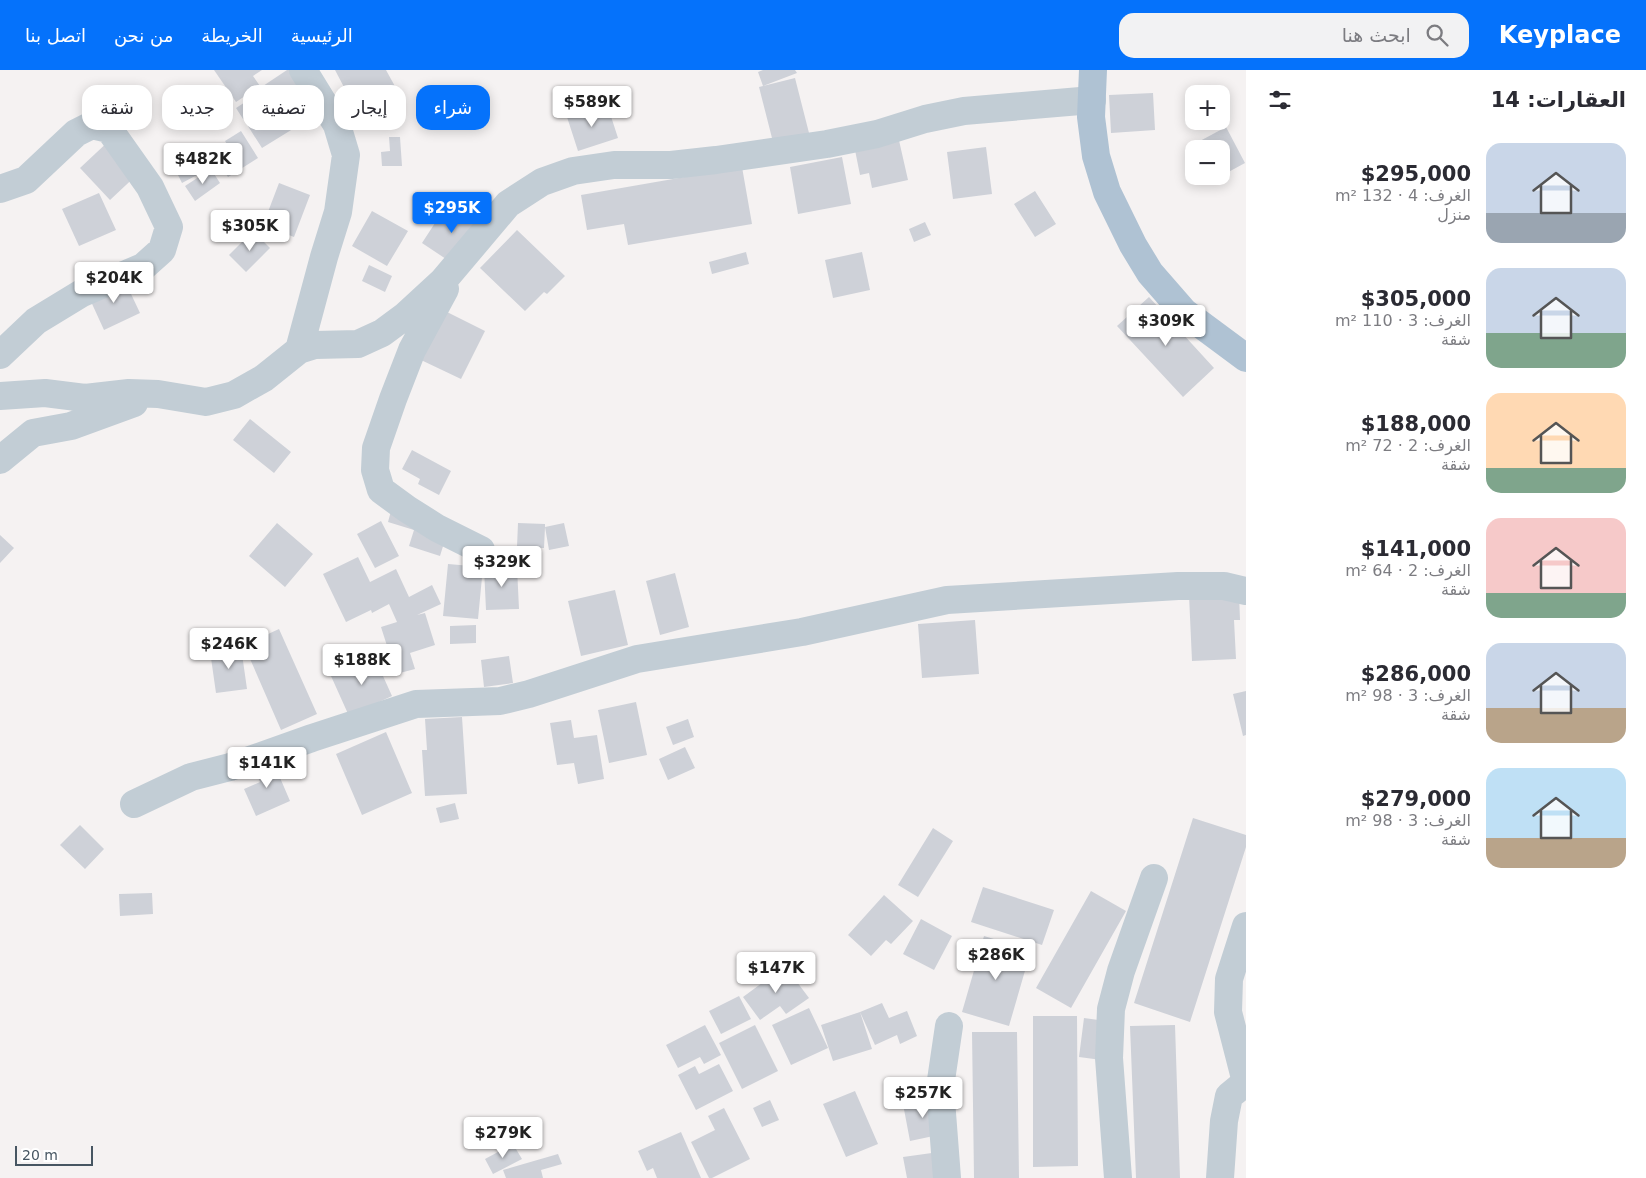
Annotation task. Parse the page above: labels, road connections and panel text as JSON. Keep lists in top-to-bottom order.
{
  "scale_bar": "20 m",
  "page": {
    "header": "Keyplace",
    "search": "ابحث هنا",
    "nav": [
      "الرئيسية",
      "الخريطة",
      "من نحن",
      "اتصل بنا"
    ],
    "heading": "العقارات: 14",
    "map_buttons": ["+", "−"],
    "chip": [
      "شراء",
      "إيجار",
      "تصفية",
      "جديد",
      "شقة"
    ],
    "price": [
      "$589K",
      "$482K",
      "$295K",
      "$305K",
      "$204K",
      "$309K",
      "$329K",
      "$246K",
      "$188K",
      "$141K",
      "$286K",
      "$147K",
      "$257K",
      "$279K"
    ],
    "list": [
      {
        "name": "$295,000",
        "note": "الغرف: 4 · 132 m² · منزل"
      },
      {
        "name": "$305,000",
        "note": "الغرف: 3 · 110 m² · شقة"
      },
      {
        "name": "$188,000",
        "note": "الغرف: 2 · 72 m² · شقة"
      },
      {
        "name": "$141,000",
        "note": "الغرف: 2 · 64 m² · شقة"
      },
      {
        "name": "$286,000",
        "note": "الغرف: 3 · 98 m² · شقة"
      },
      {
        "name": "$279,000",
        "note": "الغرف: 3 · 98 m² · شقة"
      }
    ],
    "scale": "20 m"
  }
}
